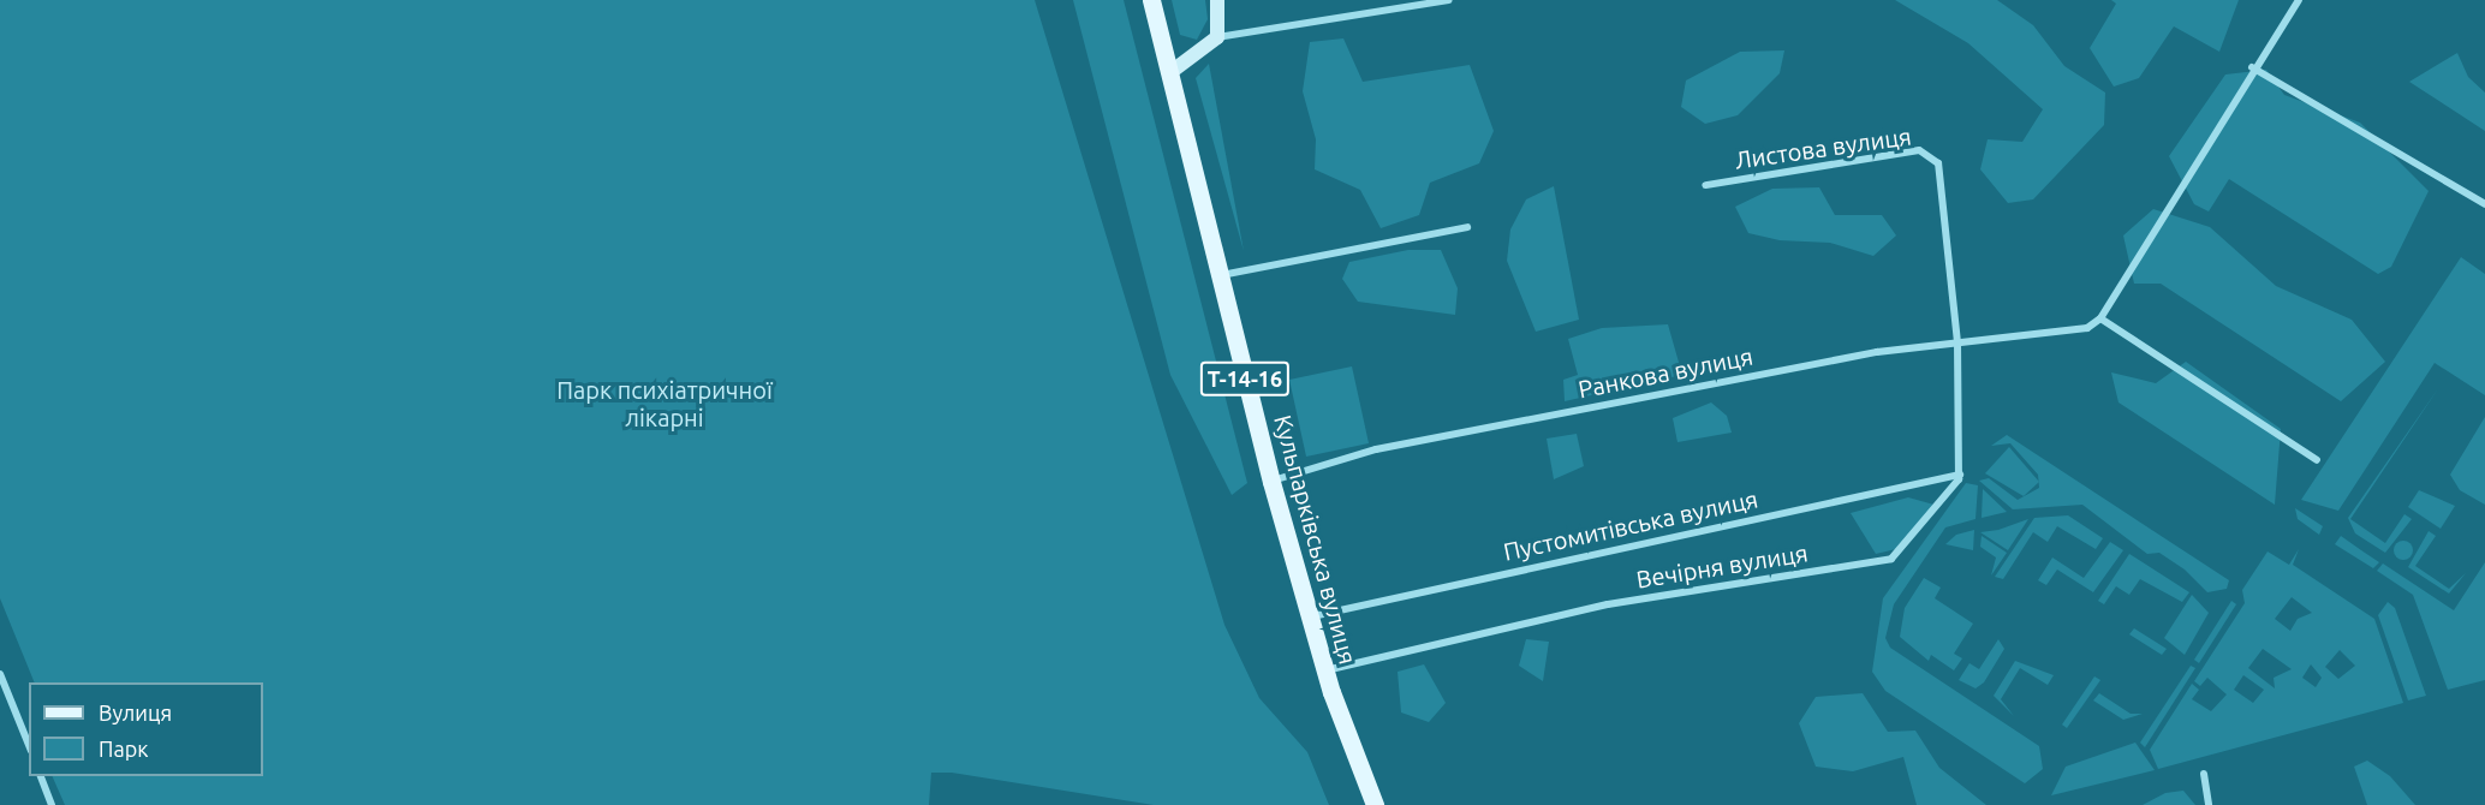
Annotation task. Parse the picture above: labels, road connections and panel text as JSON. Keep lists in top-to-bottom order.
{
  "streets": {
    "main road": ["Т-14-16", "Кульпарківська вулиця"],
    "street": [
      "Листова вулиця",
      "Ранкова вулиця",
      "Пустомитівська вулиця",
      "Вечірня вулиця"
    ]
  },
  "crossings": [
    ["Листова вулиця", "Ранкова вулиця"],
    ["Ранкова вулиця", "Кульпарківська вулиця"],
    ["Пустомитівська вулиця", "Кульпарківська вулиця"],
    ["Пустомитівська вулиця", "Вечірня вулиця"],
    ["Кульпарківська вулиця", "Вечірня вулиця"]
  ],
  "parks": ["Парк психіатричної лікарні"],
  "legend": ["Вулиця", "Парк"]
}
